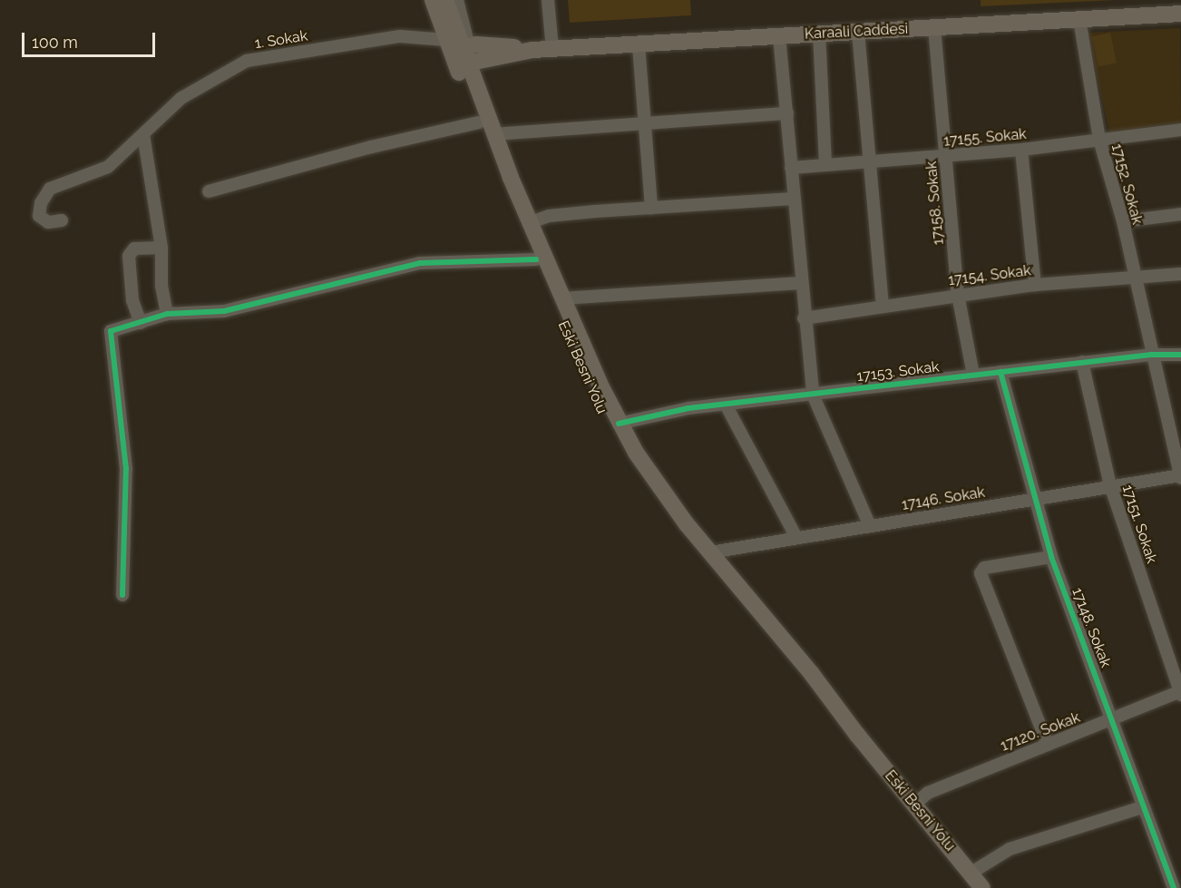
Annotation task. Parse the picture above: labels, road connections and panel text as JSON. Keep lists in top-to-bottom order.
{
  "streets": {
    "main road": ["Karaali Caddesi", "Eski Besni Yolu"],
    "street": [
      "1. Sokak",
      "17155. Sokak",
      "17152. Sokak",
      "17158. Sokak",
      "17154. Sokak",
      "17153. Sokak",
      "17146. Sokak",
      "17151. Sokak",
      "17148. Sokak",
      "17120. Sokak"
    ]
  },
  "crossings": [
    ["Karaali Caddesi", "1. Sokak"],
    ["Karaali Caddesi", "17152. Sokak"],
    ["Karaali Caddesi", "17158. Sokak"],
    ["Karaali Caddesi", "Eski Besni Yolu"],
    ["1. Sokak", "Eski Besni Yolu"],
    ["17155. Sokak", "17152. Sokak"],
    ["17155. Sokak", "17158. Sokak"],
    ["17152. Sokak", "17154. Sokak"],
    ["17152. Sokak", "17153. Sokak"],
    ["17152. Sokak", "17146. Sokak"],
    ["17158. Sokak", "17154. Sokak"],
    ["17158. Sokak", "17153. Sokak"],
    ["Eski Besni Yolu", "17153. Sokak"],
    ["Eski Besni Yolu", "17146. Sokak"],
    ["Eski Besni Yolu", "17120. Sokak"],
    ["17153. Sokak", "17151. Sokak"],
    ["17153. Sokak", "17148. Sokak"],
    ["17146. Sokak", "17151. Sokak"],
    ["17146. Sokak", "17148. Sokak"],
    ["17151. Sokak", "17120. Sokak"],
    ["17148. Sokak", "17120. Sokak"]
  ],
  "scale_bar": "100 m"
}
